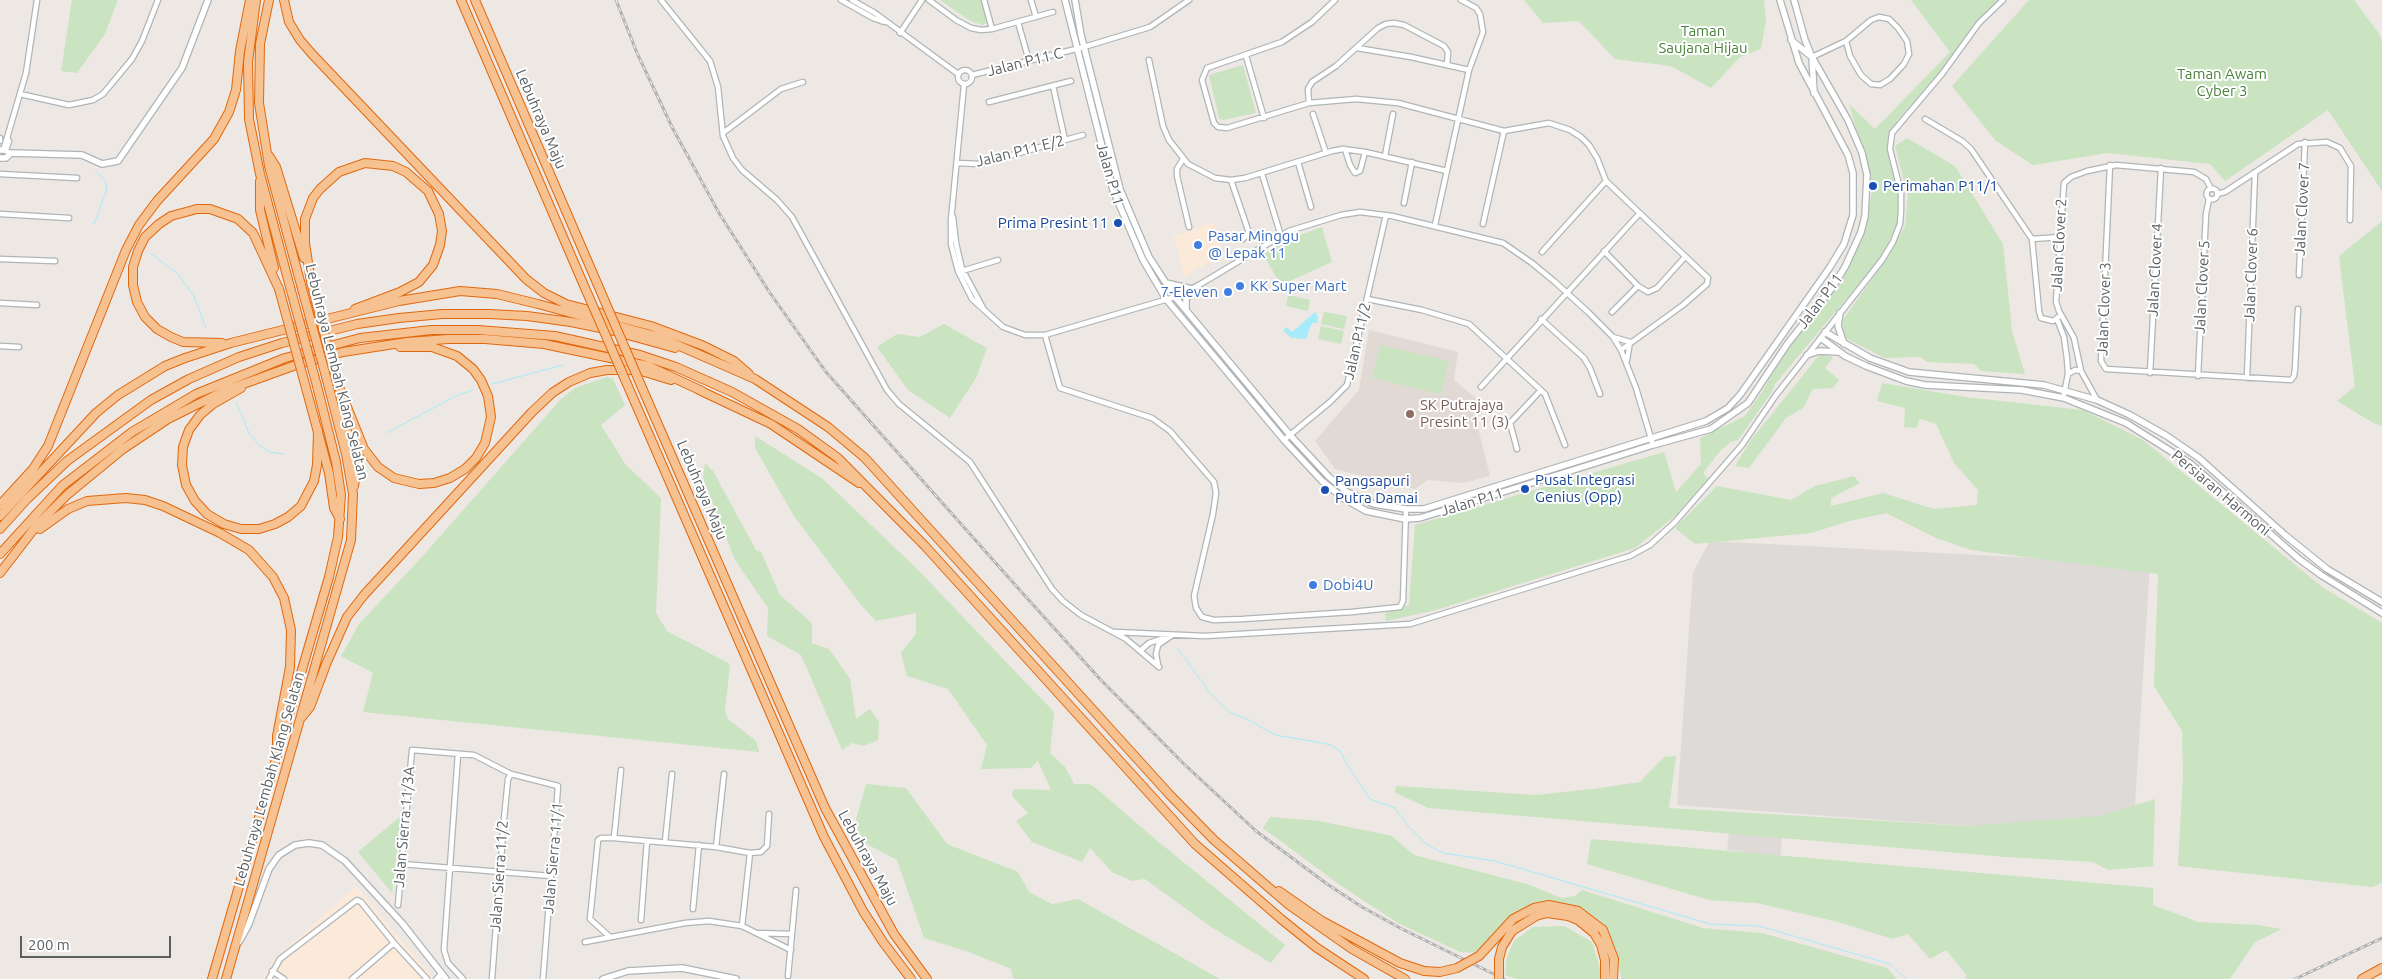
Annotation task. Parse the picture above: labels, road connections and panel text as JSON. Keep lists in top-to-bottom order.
{
  "streets": {
    "highway": ["Lebuhraya Maju", "Lebuhraya Lembah Klang Selatan"],
    "main road": ["Jalan P11", "Persiaran Harmoni"],
    "street": [
      "Jalan P11 C",
      "Jalan P11 E/2",
      "Jalan Clover 7",
      "Jalan Clover 2",
      "Jalan Clover 4",
      "Jalan Clover 6",
      "Jalan Clover 5",
      "Jalan Clover 3",
      "Jalan P11/2",
      "Jalan Sierra 11/3A",
      "Jalan Sierra 11/1",
      "Jalan Sierra 11/2"
    ]
  },
  "crossings": [
    ["Jalan P11 C", "Jalan P11"],
    ["Jalan P11", "Jalan P11/2"],
    ["Jalan Clover 2", "Jalan Clover 4"],
    ["Jalan Clover 2", "Jalan Clover 5"],
    ["Jalan Clover 2", "Jalan Clover 3"],
    ["Jalan Clover 2", "Persiaran Harmoni"],
    ["Jalan Clover 4", "Jalan Clover 3"],
    ["Jalan Clover 6", "Jalan Clover 3"],
    ["Jalan Clover 5", "Jalan Clover 3"],
    ["Jalan Sierra 11/1", "Jalan Sierra 11/2"]
  ],
  "parks": ["Taman Saujana Hijau", "Taman Awam Cyber 3"],
  "places": [
    "Perimahan P11/1",
    "Prima Presint 11",
    "Pasar Minggu @ Lepak 11",
    "KK Super Mart",
    "7-Eleven",
    "SK Putrajaya Presint 11 (3)",
    "Pusat Integrasi Genius (Opp)",
    "Pangsapuri Putra Damai",
    "Dobi4U"
  ],
  "scale_bar": "200 m"
}
